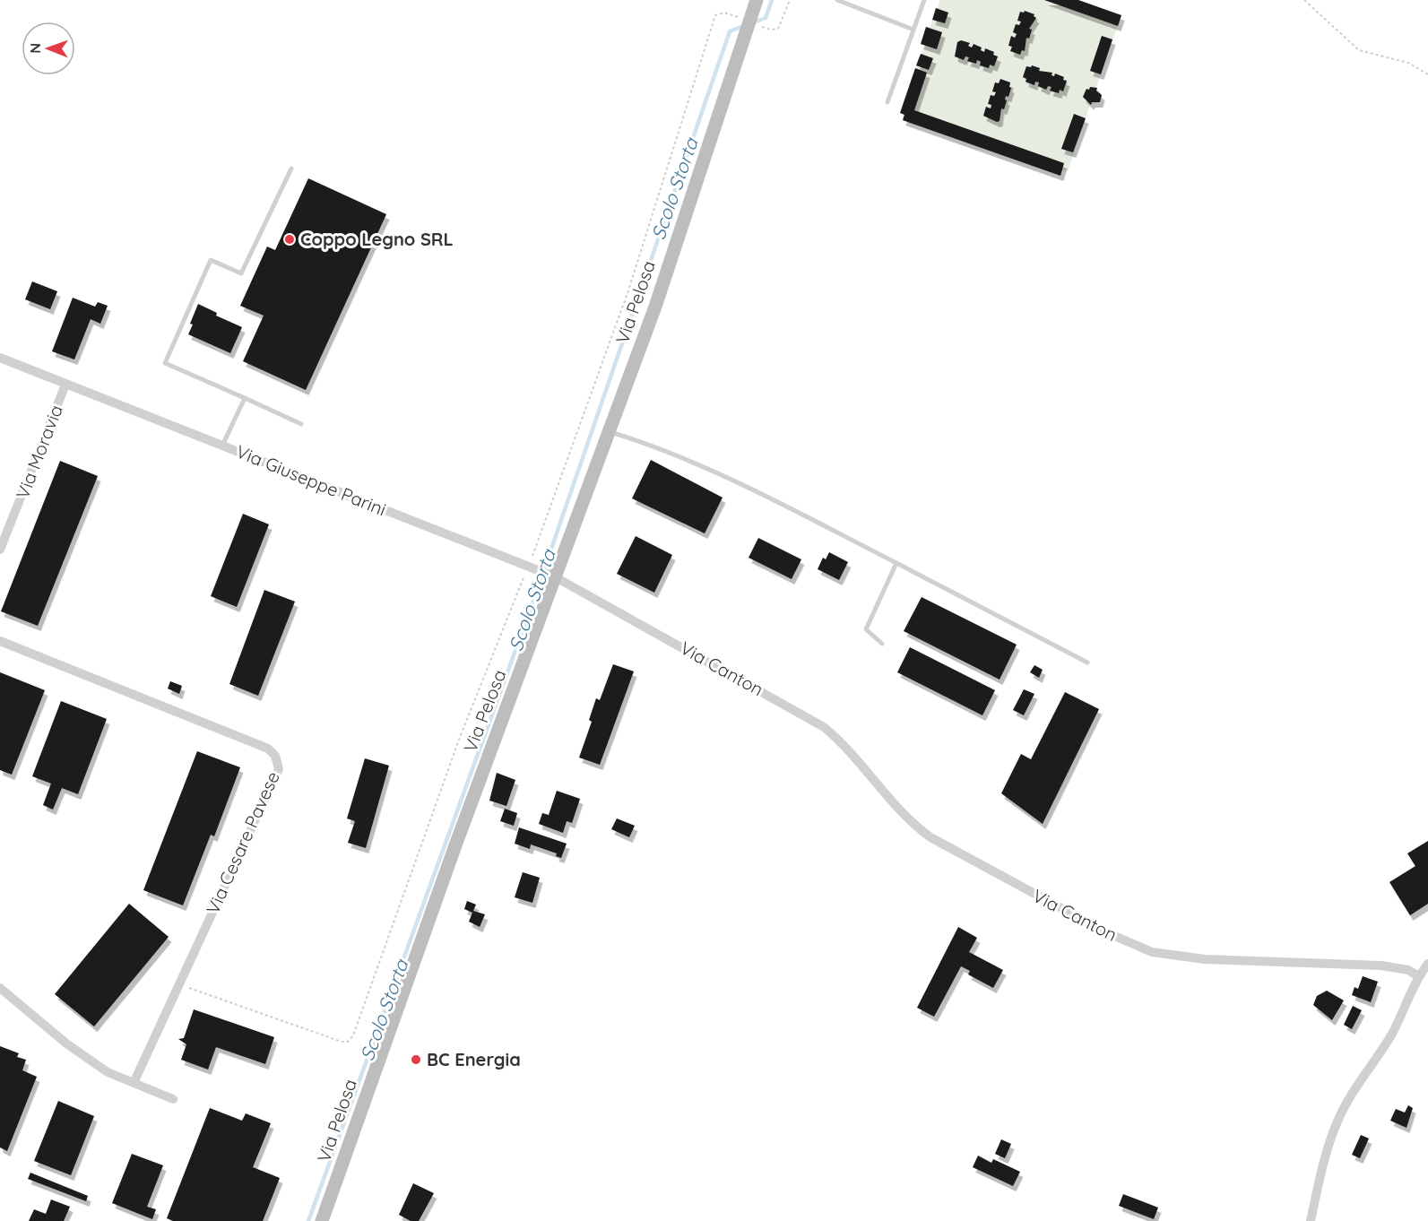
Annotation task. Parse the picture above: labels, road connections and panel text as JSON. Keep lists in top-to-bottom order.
{
  "streets": {
    "main road": ["Via Pelosa"],
    "street": [
      "Via Moravia",
      "Via Giuseppe Parini",
      "Via Canton",
      "Via Cesare Pavese"
    ]
  },
  "crossings": [
    ["Via Pelosa", "Via Giuseppe Parini"],
    ["Via Pelosa", "Via Canton"],
    ["Via Moravia", "Via Giuseppe Parini"],
    ["Via Giuseppe Parini", "Via Canton"]
  ],
  "water": ["Scolo Storta"],
  "places": ["Coppo Legno SRL", "BC Energia"],
  "north": "left"
}
